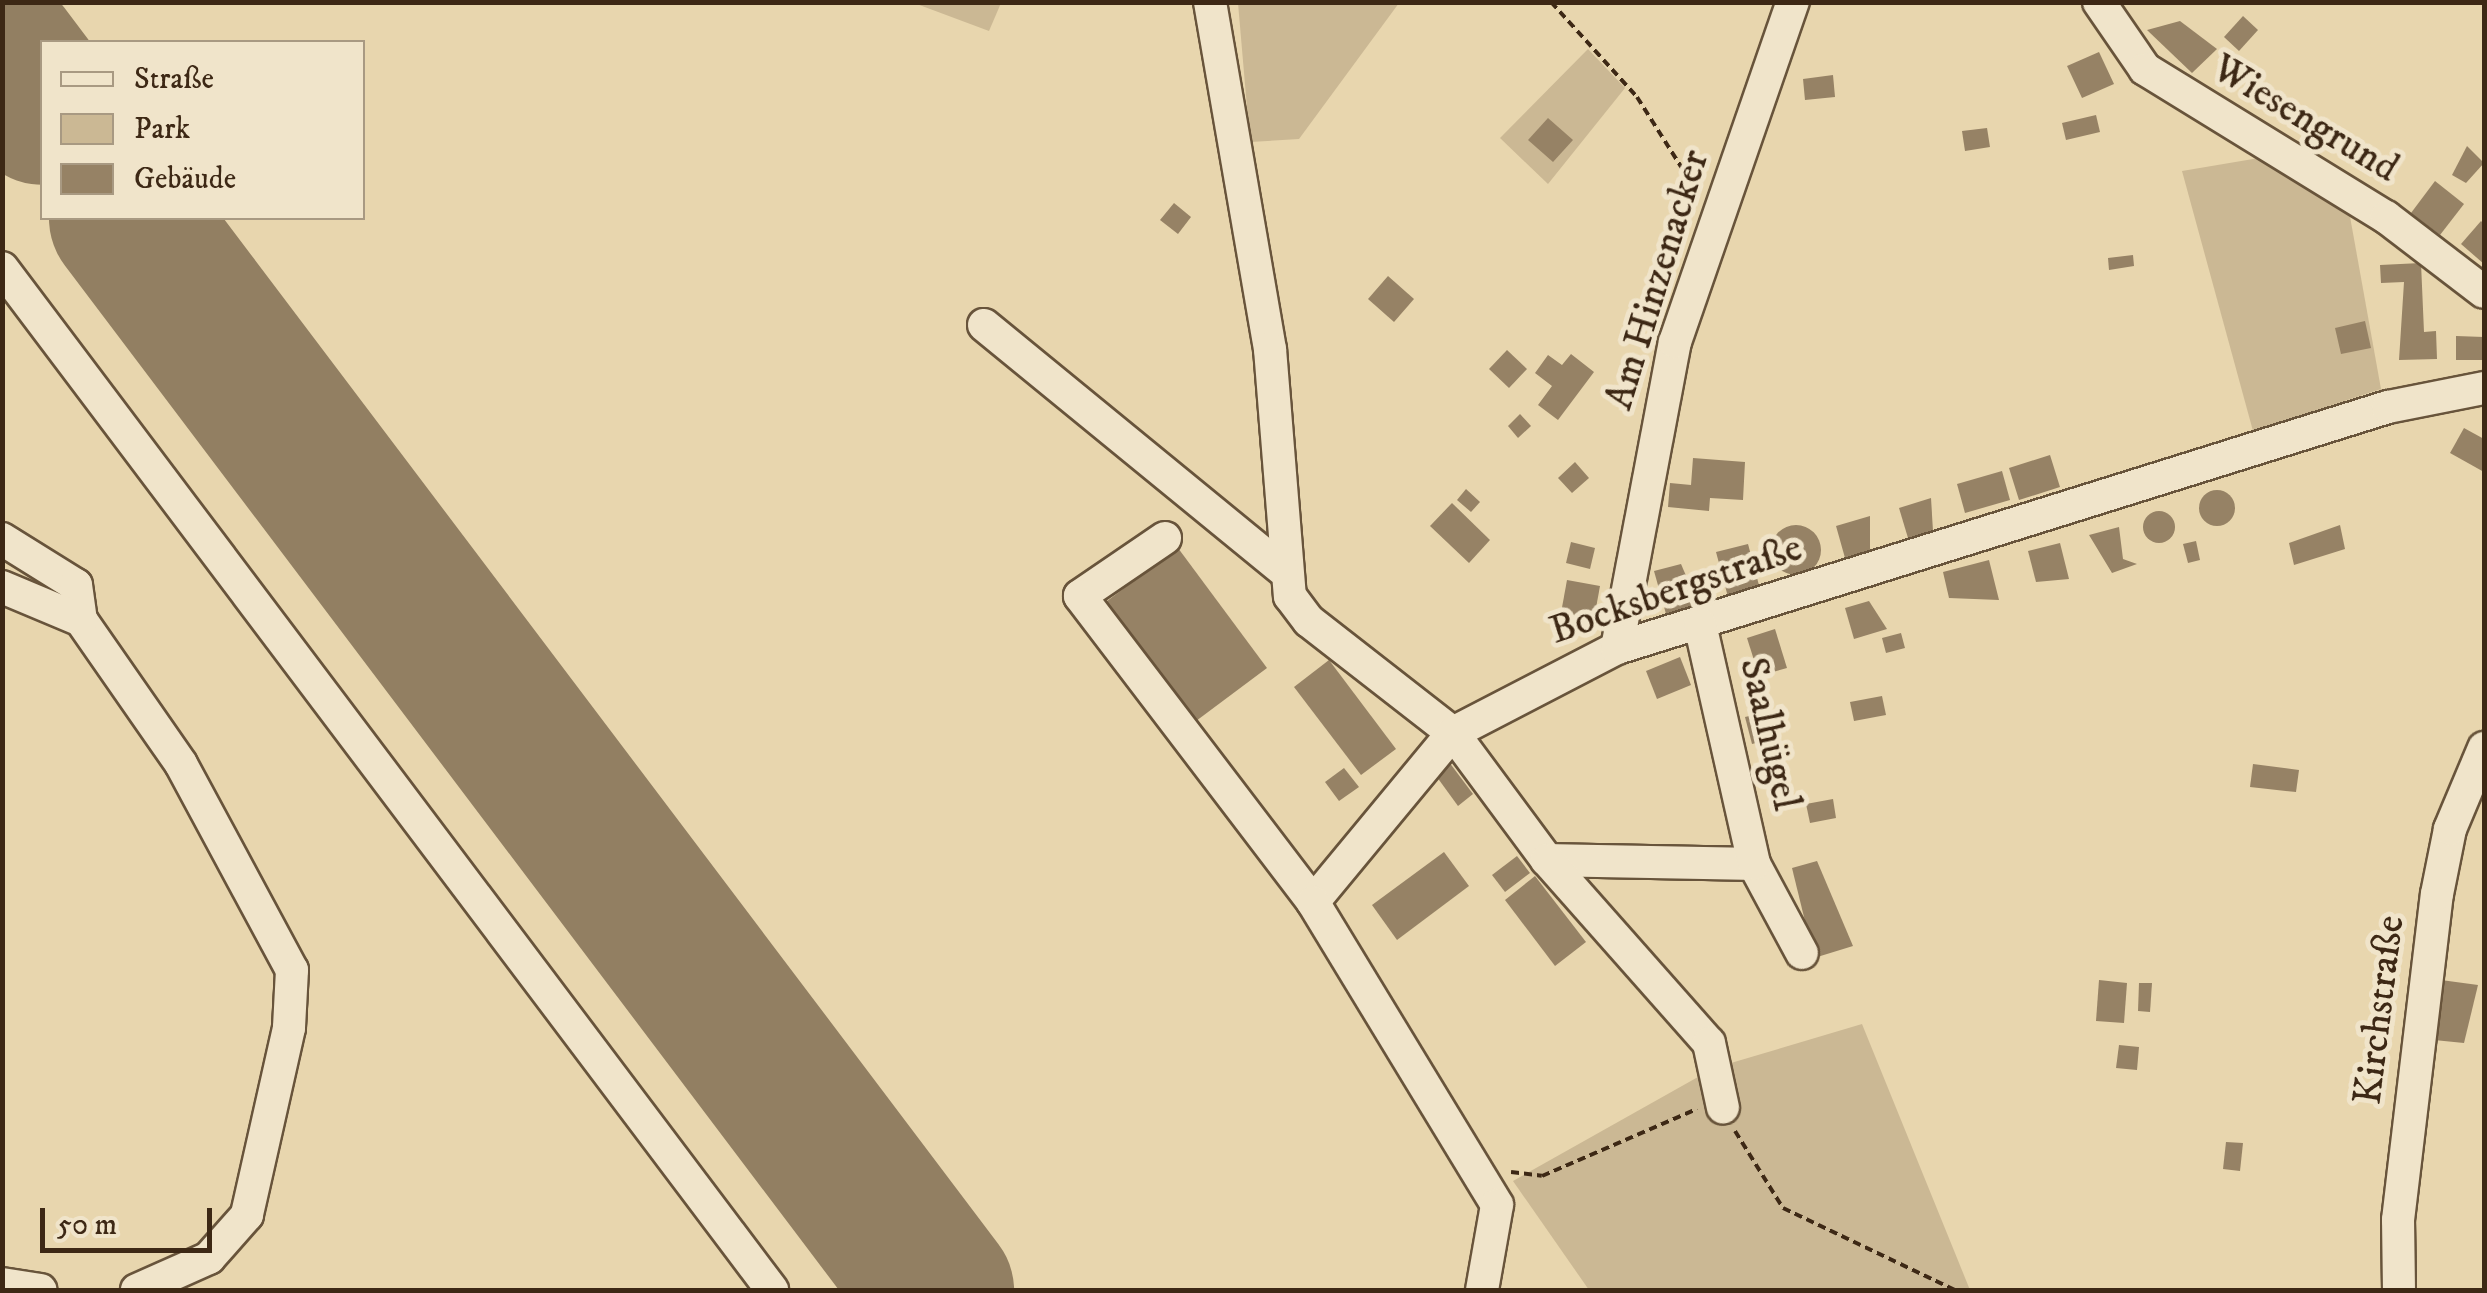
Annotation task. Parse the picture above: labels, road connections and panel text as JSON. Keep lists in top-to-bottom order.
{
  "streets": {
    "street": [
      "Wiesengrund",
      "Am Hinzenacker",
      "Bocksbergstraße",
      "Saalhügel",
      "Kirchstraße"
    ]
  },
  "crossings": [
    ["Am Hinzenacker", "Bocksbergstraße"],
    ["Bocksbergstraße", "Saalhügel"]
  ],
  "legend": ["Straße", "Park", "Gebäude"],
  "scale_bar": "50 m"
}
